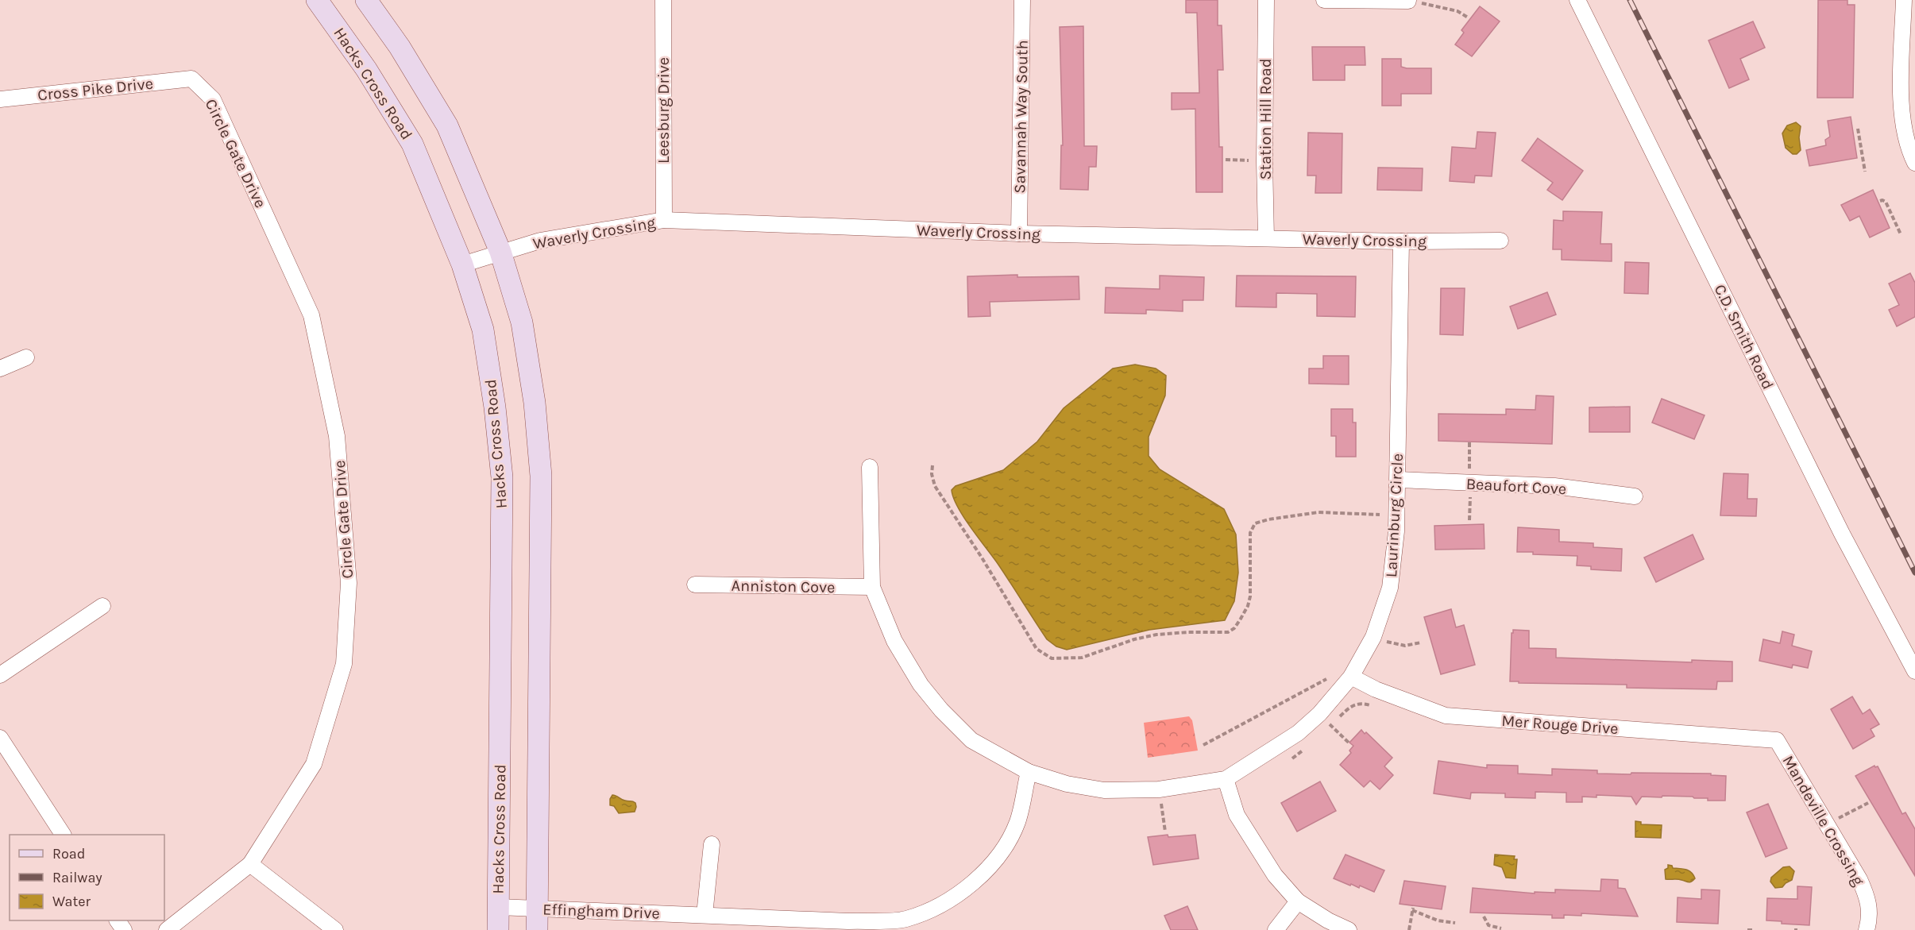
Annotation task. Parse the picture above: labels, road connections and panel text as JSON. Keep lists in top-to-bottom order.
{
  "streets": {
    "main road": ["Hacks Cross Road"],
    "street": [
      "Cross Pike Drive",
      "Leesburg Drive",
      "Savannah Way South",
      "Station Hill Road",
      "Circle Gate Drive",
      "Waverly Crossing",
      "C.D. Smith Road",
      "Beaufort Cove",
      "Laurinburg Circle",
      "Anniston Cove",
      "Mer Rouge Drive",
      "Mandeville Crossing",
      "Effingham Drive"
    ]
  },
  "crossings": [
    ["Hacks Cross Road", "Waverly Crossing"],
    ["Hacks Cross Road", "Effingham Drive"],
    ["Cross Pike Drive", "Circle Gate Drive"],
    ["Leesburg Drive", "Waverly Crossing"],
    ["Savannah Way South", "Waverly Crossing"],
    ["Station Hill Road", "Waverly Crossing"],
    ["Waverly Crossing", "Laurinburg Circle"],
    ["Beaufort Cove", "Laurinburg Circle"],
    ["Laurinburg Circle", "Anniston Cove"],
    ["Laurinburg Circle", "Mer Rouge Drive"],
    ["Laurinburg Circle", "Effingham Drive"],
    ["Mer Rouge Drive", "Mandeville Crossing"]
  ],
  "legend": ["Road", "Railway", "Water"]
}
